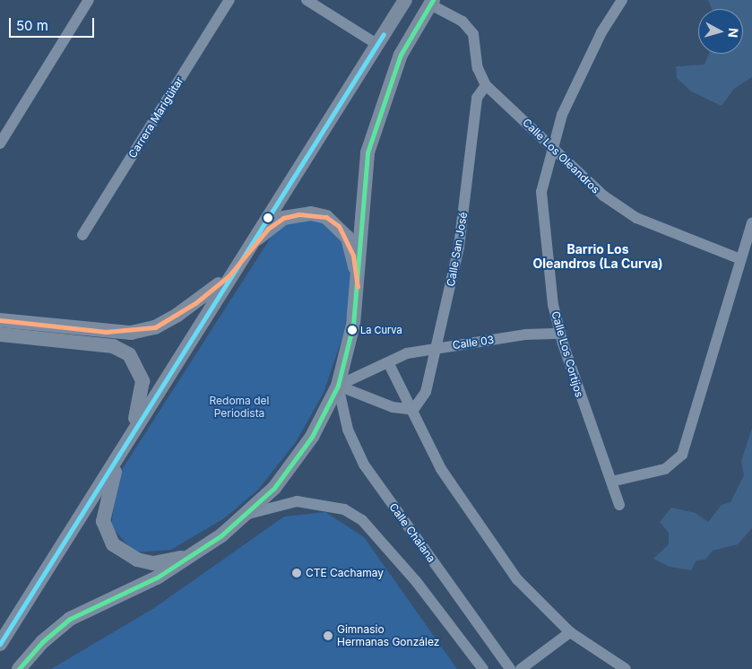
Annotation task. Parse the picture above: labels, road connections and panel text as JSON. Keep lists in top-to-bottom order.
{
  "streets": {
    "street": [
      "Carrera Marigüitar",
      "Calle Los Oleandros",
      "Calle San José",
      "Calle 03",
      "Calle Los Cortijos",
      "Calle Chalana"
    ]
  },
  "crossings": [
    ["Calle Los Oleandros", "Calle San José"],
    ["Calle Los Oleandros", "Calle Los Cortijos"],
    ["Calle San José", "Calle 03"],
    ["Calle 03", "Calle Los Cortijos"],
    ["Calle 03", "Calle Chalana"]
  ],
  "districts": ["Barrio Los Oleandros (La Curva)"],
  "parks": ["Redoma del Periodista"],
  "places": ["La Curva", "CTE Cachamay", "Gimnasio Hermanas González"],
  "scale_bar": "50 m",
  "north": "right"
}
